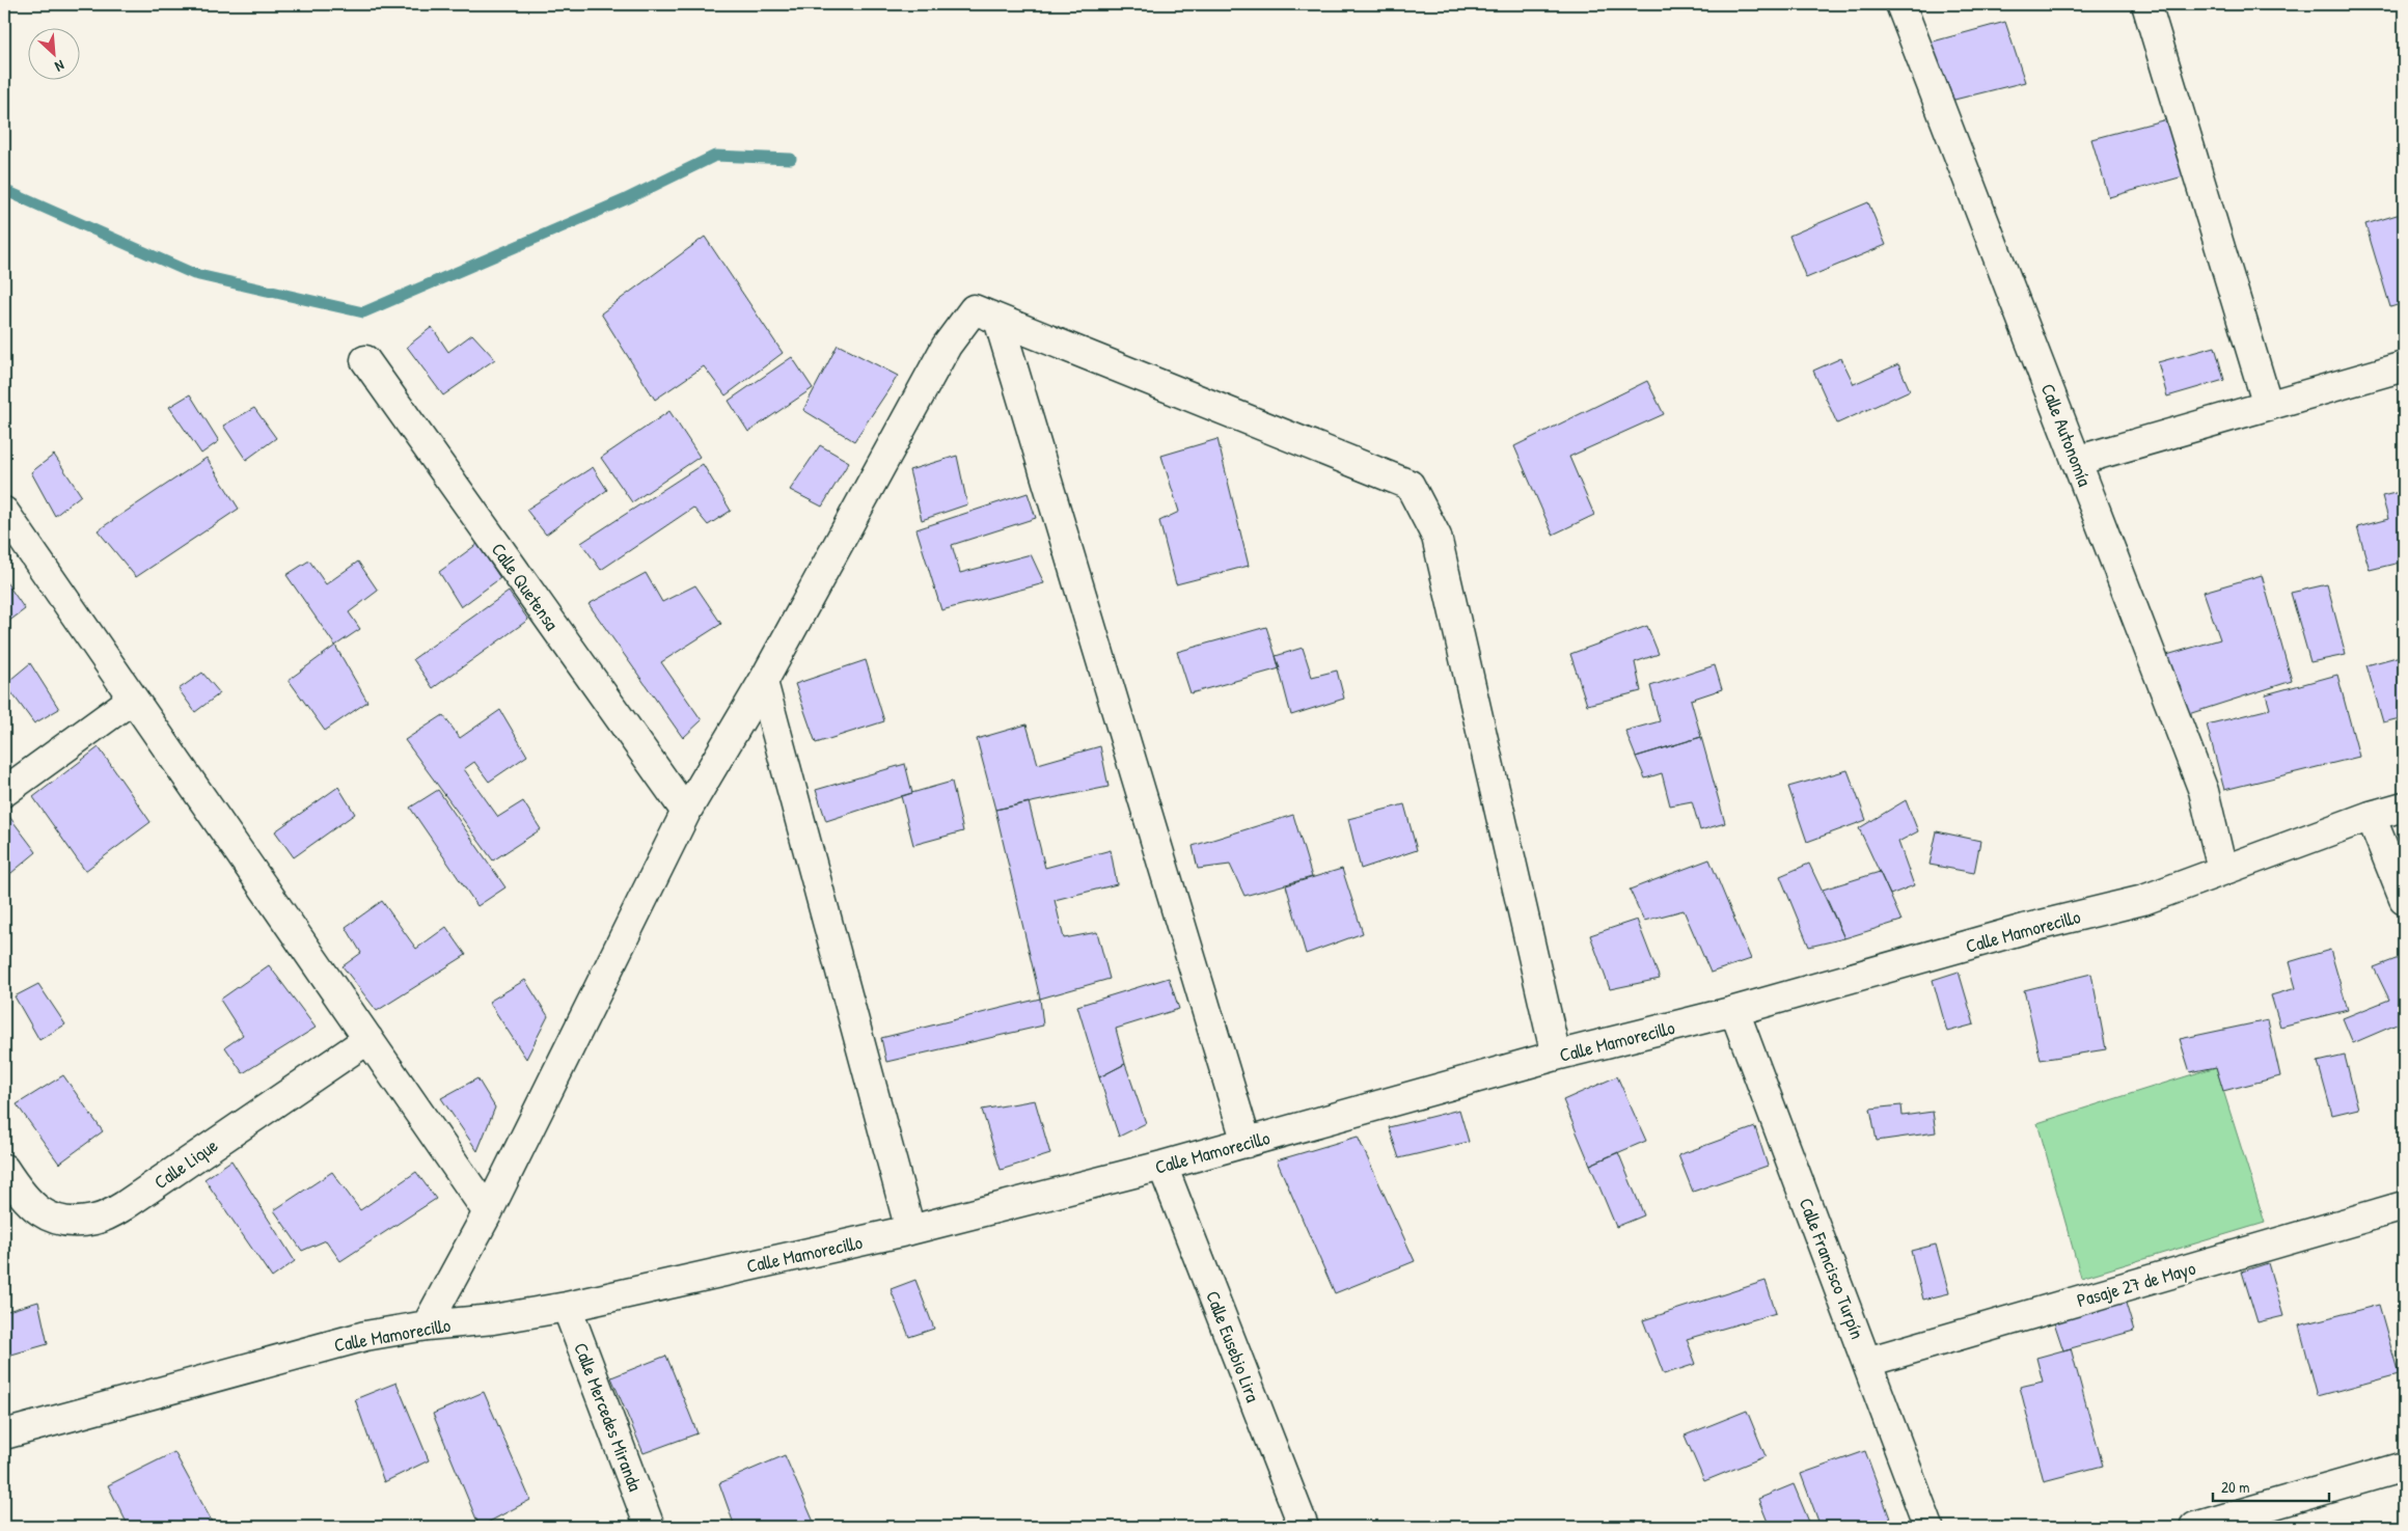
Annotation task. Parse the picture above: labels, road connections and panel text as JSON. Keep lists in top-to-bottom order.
{
  "streets": {
    "street": [
      "Calle Autonomía",
      "Calle Quetensa",
      "Calle Mamorecillo",
      "Calle Lique",
      "Calle Francisco Turpín",
      "Pasaje 27 de Mayo",
      "Calle Eusebio Lira",
      "Calle Mercedes Miranda"
    ]
  },
  "crossings": [
    ["Calle Autonomía", "Calle Mamorecillo"],
    ["Calle Mamorecillo", "Calle Francisco Turpín"],
    ["Calle Mamorecillo", "Calle Eusebio Lira"],
    ["Calle Mamorecillo", "Calle Mercedes Miranda"],
    ["Calle Francisco Turpín", "Pasaje 27 de Mayo"]
  ],
  "scale_bar": "20 m",
  "north": "bottom right"
}
